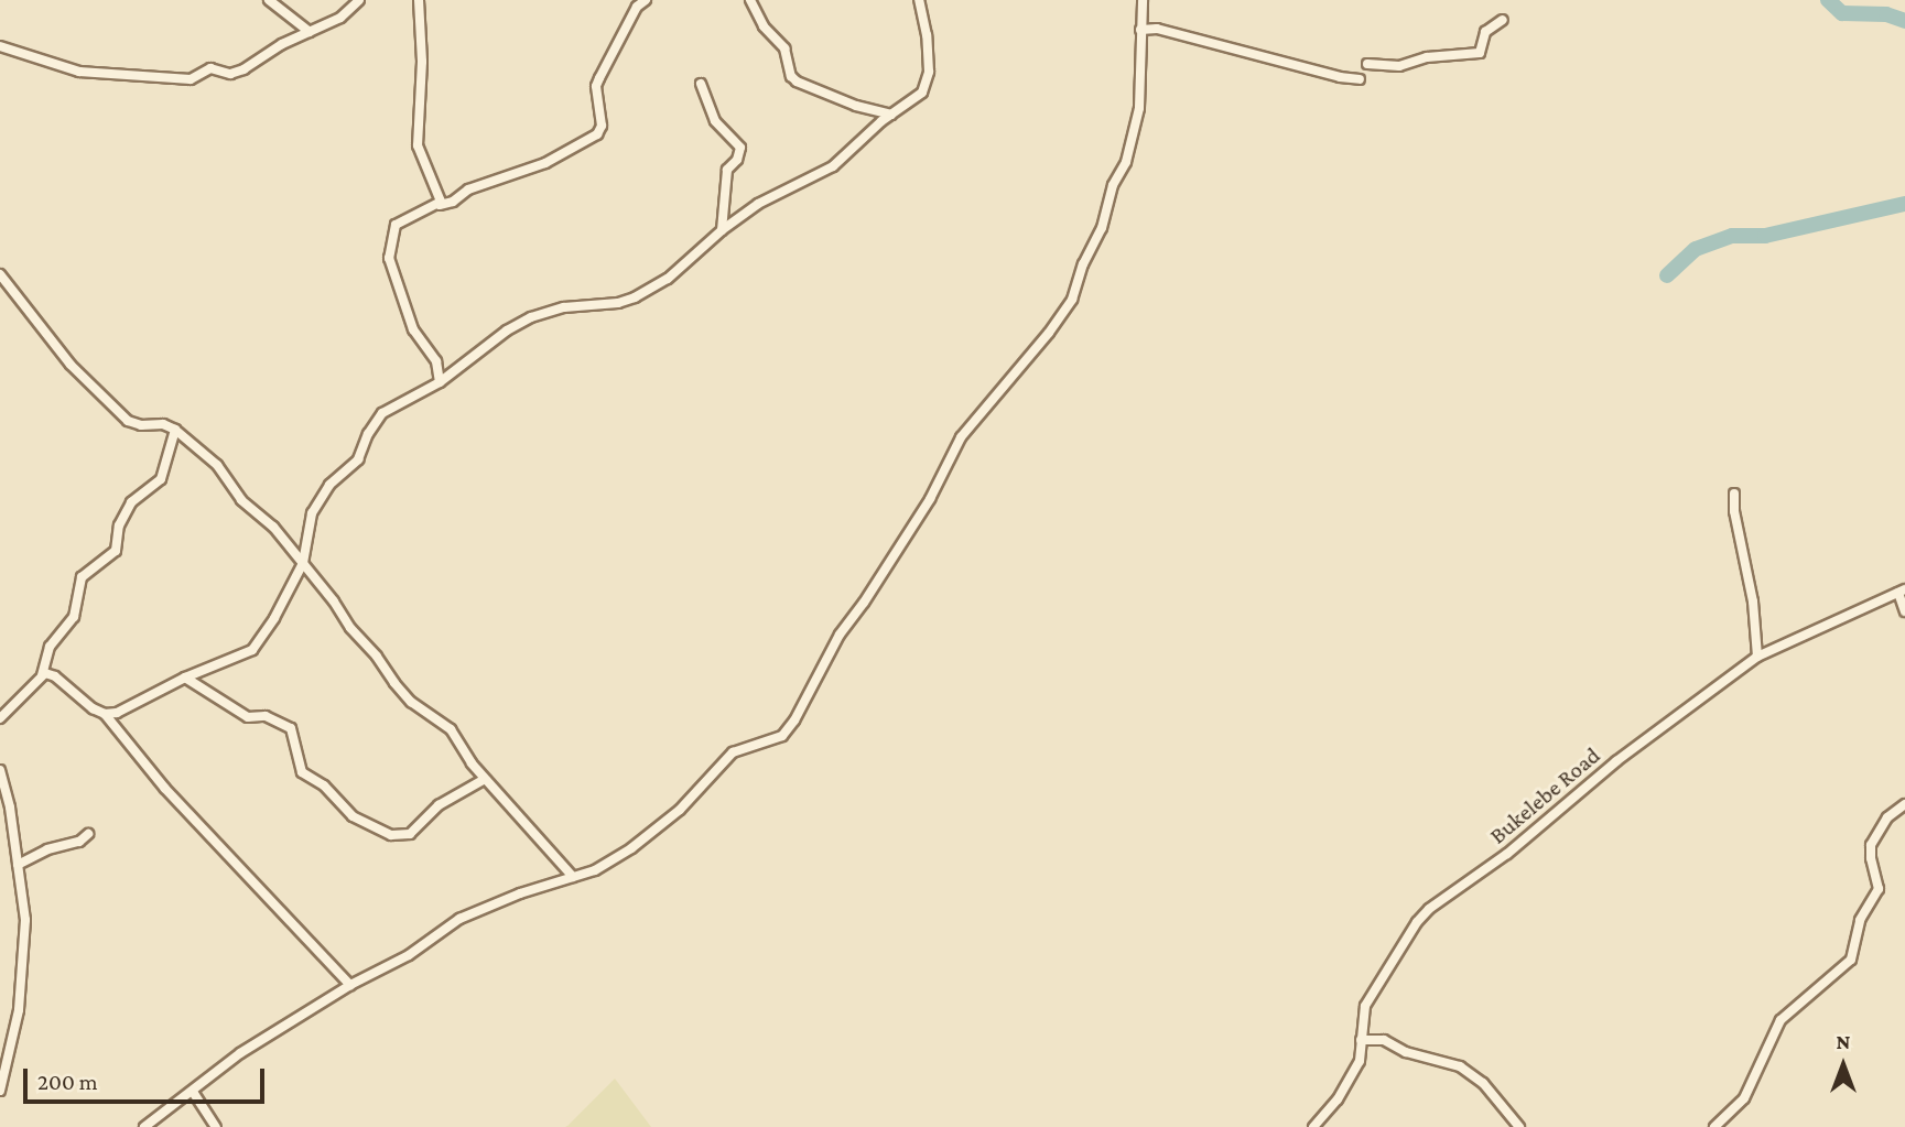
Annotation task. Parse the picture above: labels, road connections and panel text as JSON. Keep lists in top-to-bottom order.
{
  "streets": {
    "street": ["Bukelebe Road"]
  },
  "scale_bar": "200 m",
  "north": "top"
}
